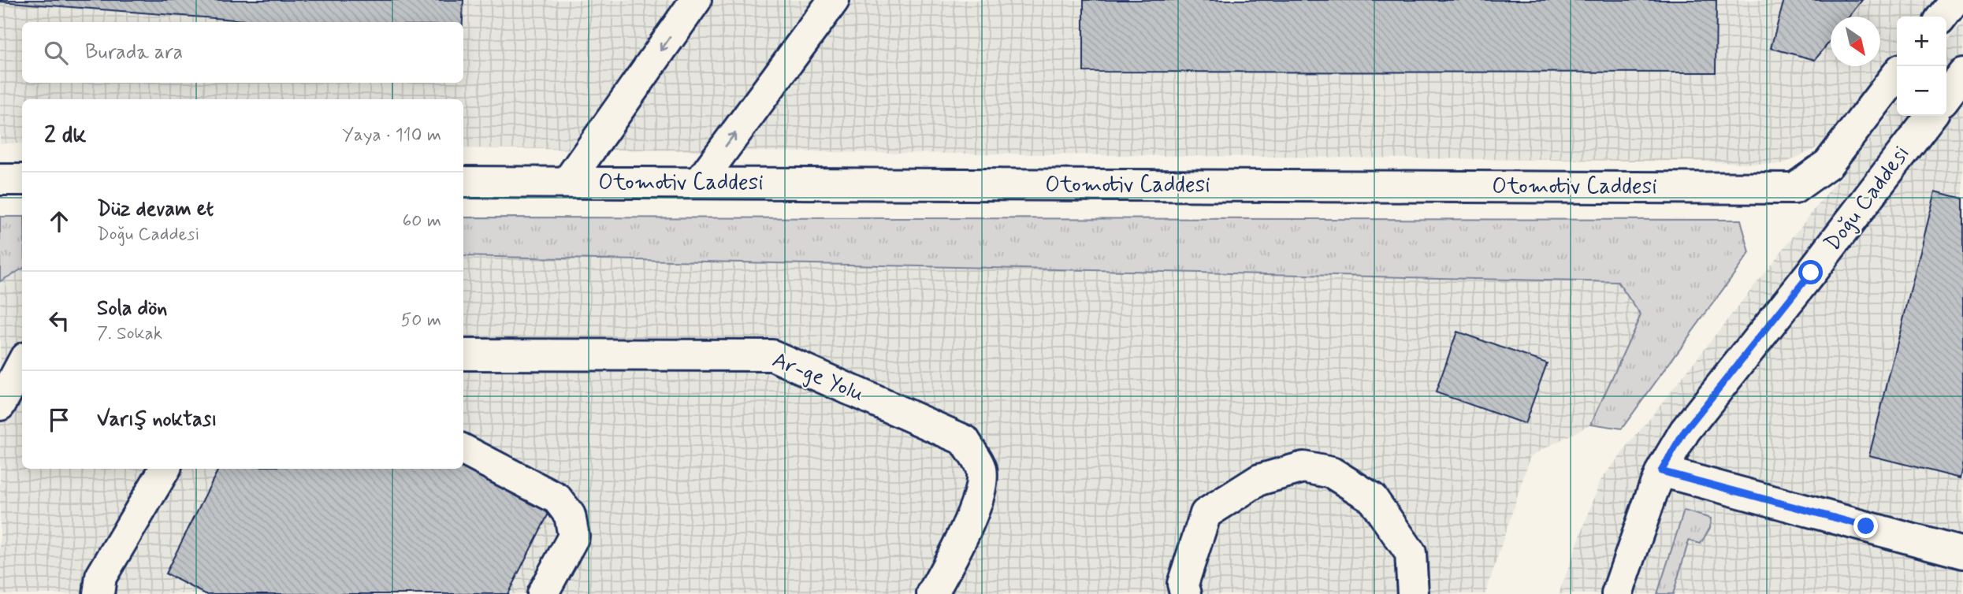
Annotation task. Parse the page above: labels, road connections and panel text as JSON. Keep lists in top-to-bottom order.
{
  "streets": {
    "street": ["Otomotiv Caddesi", "Doğu Caddesi", "Ar-ge Yolu"]
  },
  "north": "bottom right",
  "page": {
    "map_buttons": ["+", "−"],
    "search": "Burada ara",
    "heading": ["2 dk", "Yaya · 110 m"],
    "list": [
      ["Düz devam et", "Doğu Caddesi", "60 m"],
      ["Sola dön", "7. Sokak", "50 m"],
      "Varış noktası"
    ]
  }
}
